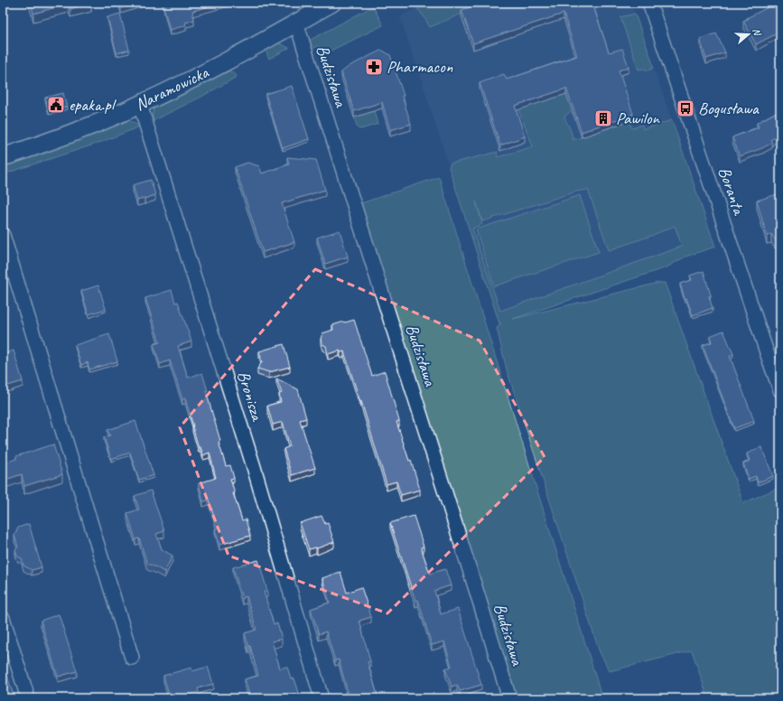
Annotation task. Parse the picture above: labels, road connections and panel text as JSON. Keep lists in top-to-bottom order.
{
  "streets": {
    "street": [
      "Budzisława",
      "Naramowicka",
      "Boranta",
      "Bronisza"
    ]
  },
  "crossings": [
    ["Budzisława", "Naramowicka"],
    ["Naramowicka", "Bronisza"]
  ],
  "places": {
    "pharmacy": ["Pharmacon"],
    "public building": ["epaka.pl"],
    "bus stop": ["Bogusława"],
    "building": ["Pawilon"]
  },
  "north": "right"
}
